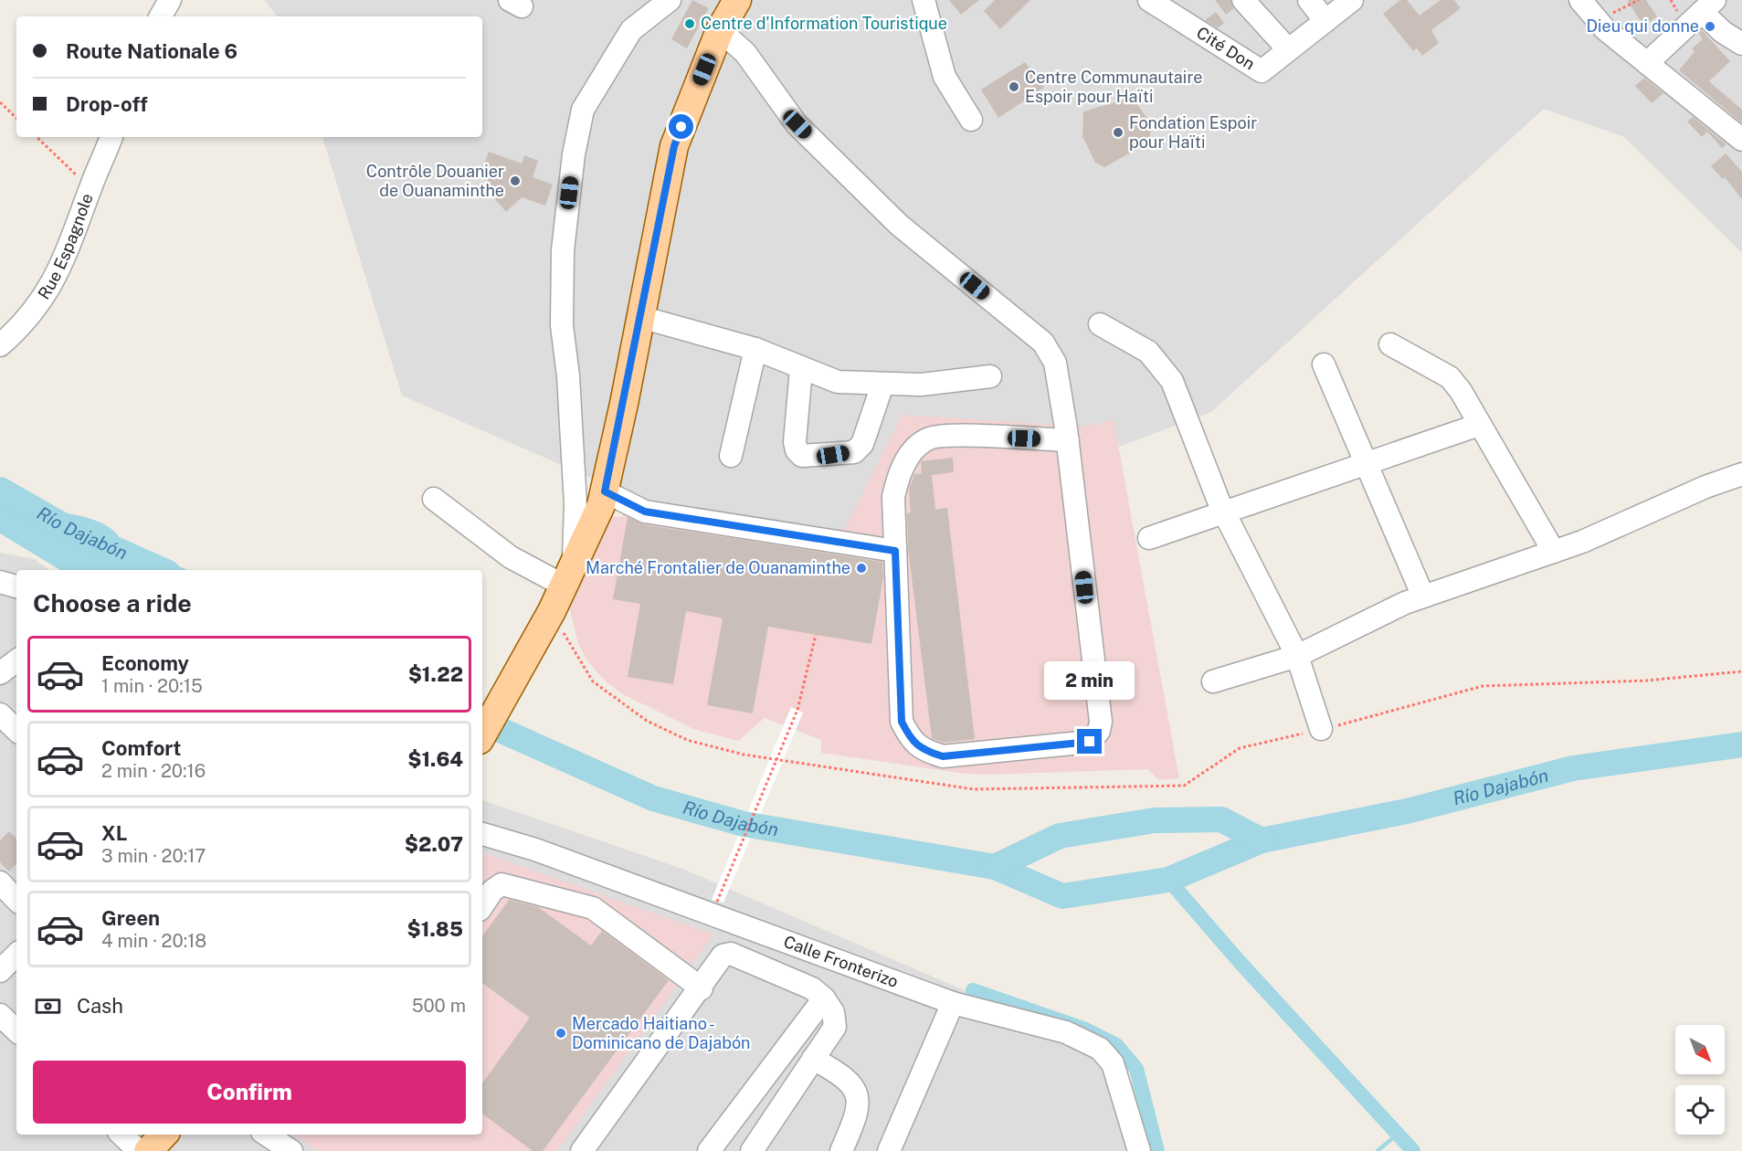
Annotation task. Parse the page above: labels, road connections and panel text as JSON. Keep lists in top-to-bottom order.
{
  "streets": {
    "street": ["Cité Don", "Rue Espagnole", "Calle Fronterizo"]
  },
  "water": ["Río Dajabón"],
  "places": [
    "Centre d'Information Touristique",
    "Dieu qui donne",
    "Centre Communautaire Espoir pour Haïti",
    "Fondation Espoir pour Haïti",
    "Contrôle Douanier de Ouanaminthe",
    "Marché Frontalier de Ouanaminthe",
    "Mercado Haitiano - Dominicano de Dajabón"
  ],
  "north": "bottom right",
  "page": {
    "banner": ["Route Nationale 6", "Drop-off"],
    "heading": "Choose a ride",
    "list": [
      {
        "name": "Economy",
        "note": "1 min · 20:15",
        "value": "$1.22"
      },
      {
        "name": "Comfort",
        "note": "2 min · 20:16",
        "value": "$1.64"
      },
      {
        "name": "XL",
        "note": "3 min · 20:17",
        "value": "$2.07"
      },
      {
        "name": "Green",
        "note": "4 min · 20:18",
        "value": "$1.85"
      }
    ],
    "bubble": "2 min",
    "pay": ["Cash", "500 m"],
    "buttons": "Confirm"
  }
}
